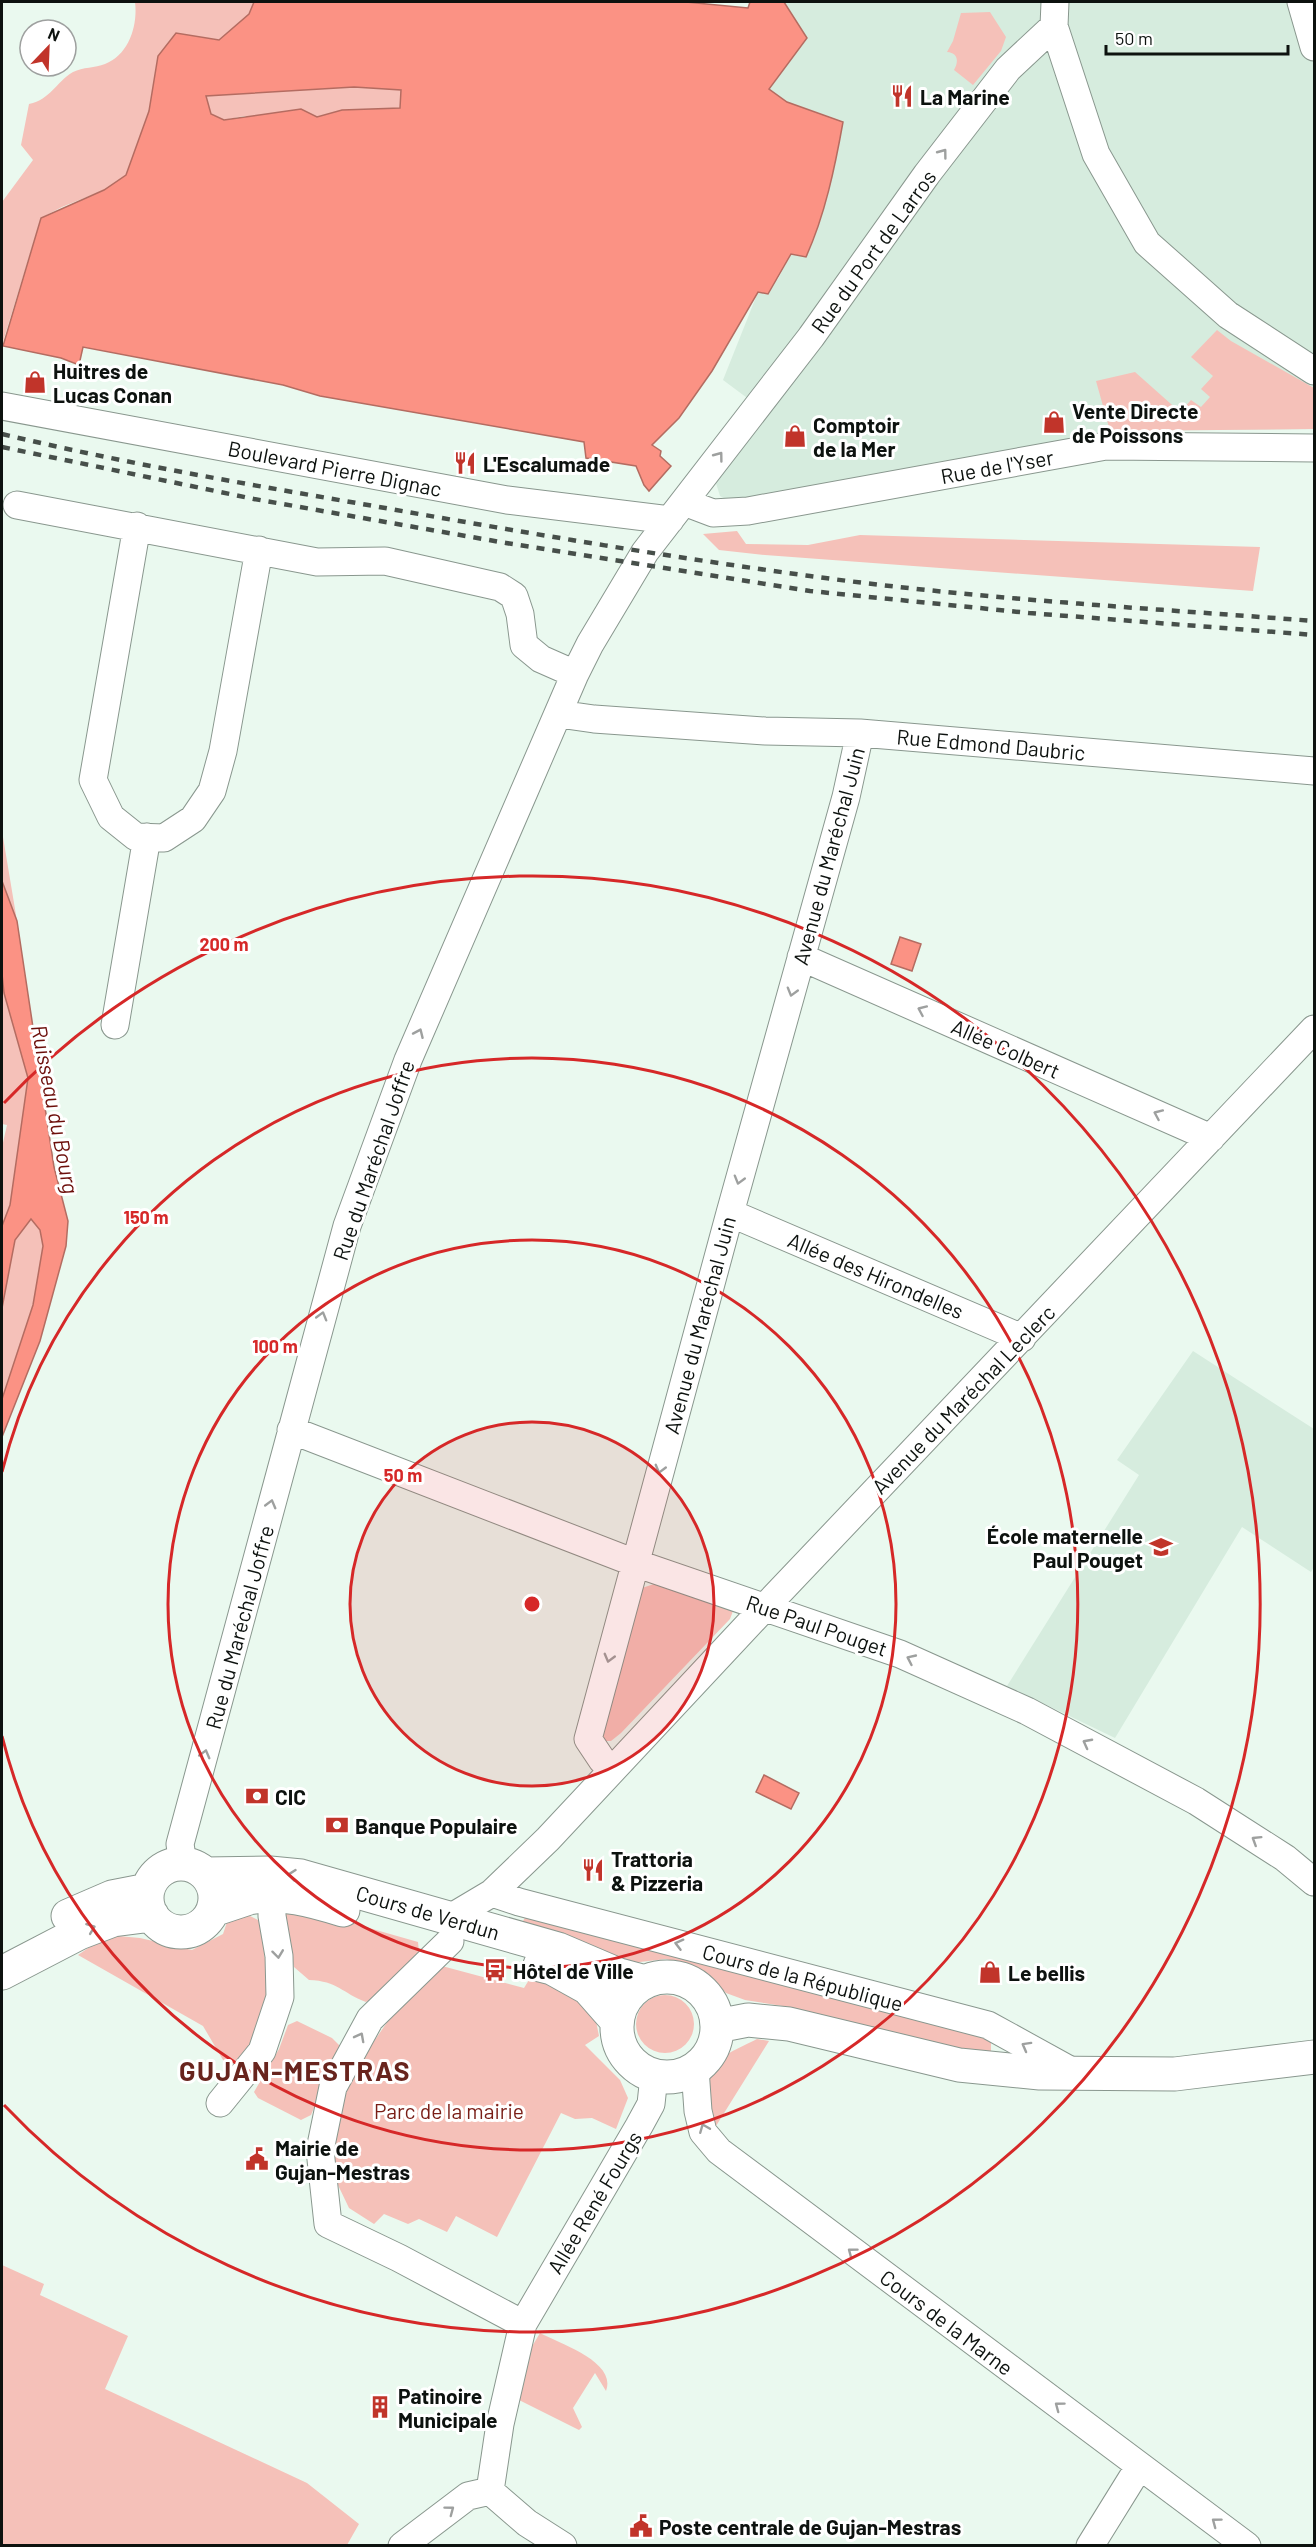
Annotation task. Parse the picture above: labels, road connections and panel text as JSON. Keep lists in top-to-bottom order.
{
  "streets": {
    "main road": ["Cours de Verdun", "Cours de la République"],
    "street": [
      "Rue du Port de Larros",
      "Rue de l'Yser",
      "Boulevard Pierre Dignac",
      "Rue Edmond Daubric",
      "Avenue du Maréchal Juin",
      "Allée Colbert",
      "Rue du Maréchal Joffre",
      "Allée des Hirondelles",
      "Avenue du Maréchal Leclerc",
      "Rue Paul Pouget",
      "Allée René Fourgs",
      "Cours de la Marne"
    ]
  },
  "crossings": [
    ["Rue du Port de Larros", "Rue de l'Yser"],
    ["Rue du Port de Larros", "Boulevard Pierre Dignac"],
    ["Rue du Port de Larros", "Rue du Maréchal Joffre"],
    ["Rue de l'Yser", "Boulevard Pierre Dignac"],
    ["Rue de l'Yser", "Rue du Maréchal Joffre"],
    ["Boulevard Pierre Dignac", "Rue du Maréchal Joffre"],
    ["Rue Edmond Daubric", "Avenue du Maréchal Juin"],
    ["Rue Edmond Daubric", "Rue du Maréchal Joffre"],
    ["Avenue du Maréchal Juin", "Allée Colbert"],
    ["Avenue du Maréchal Juin", "Allée des Hirondelles"],
    ["Avenue du Maréchal Juin", "Avenue du Maréchal Leclerc"],
    ["Avenue du Maréchal Juin", "Rue Paul Pouget"],
    ["Allée Colbert", "Avenue du Maréchal Leclerc"],
    ["Rue du Maréchal Joffre", "Rue Paul Pouget"],
    ["Rue du Maréchal Joffre", "Cours de Verdun"],
    ["Allée des Hirondelles", "Avenue du Maréchal Leclerc"],
    ["Avenue du Maréchal Leclerc", "Rue Paul Pouget"],
    ["Cours de Verdun", "Cours de la République"],
    ["Cours de Verdun", "Allée René Fourgs"],
    ["Cours de Verdun", "Cours de la Marne"],
    ["Cours de la République", "Allée René Fourgs"],
    ["Cours de la République", "Cours de la Marne"],
    ["Allée René Fourgs", "Cours de la Marne"]
  ],
  "one_way": [
    "Rue du Port de Larros",
    "Avenue du Maréchal Juin",
    "Allée Colbert",
    "Rue du Maréchal Joffre",
    "Rue Paul Pouget",
    "Cours de la République",
    "Cours de la Marne"
  ],
  "districts": ["GUJAN-MESTRAS"],
  "water": ["Ruisseau du Bourg"],
  "parks": ["Parc de la mairie"],
  "places": {
    "restaurant": ["La Marine", "L'Escalumade", "Trattoria & Pizzeria"],
    "shop": [
      "Huitres de Lucas Conan",
      "Vente Directe de Poissons",
      "Comptoir de la Mer",
      "Le bellis"
    ],
    "school or university": ["École maternelle Paul Pouget"],
    "bank": ["CIC", "Banque Populaire"],
    "bus stop": ["Hôtel de Ville"],
    "public building": ["Mairie de Gujan-Mestras", "Poste centrale de Gujan-Mestras"],
    "building": ["Patinoire Municipale"]
  },
  "scale_bar": "50 m",
  "north": "top right",
  "rings": [
    "200 m",
    "150 m",
    "100 m",
    "50 m"
  ]
}
